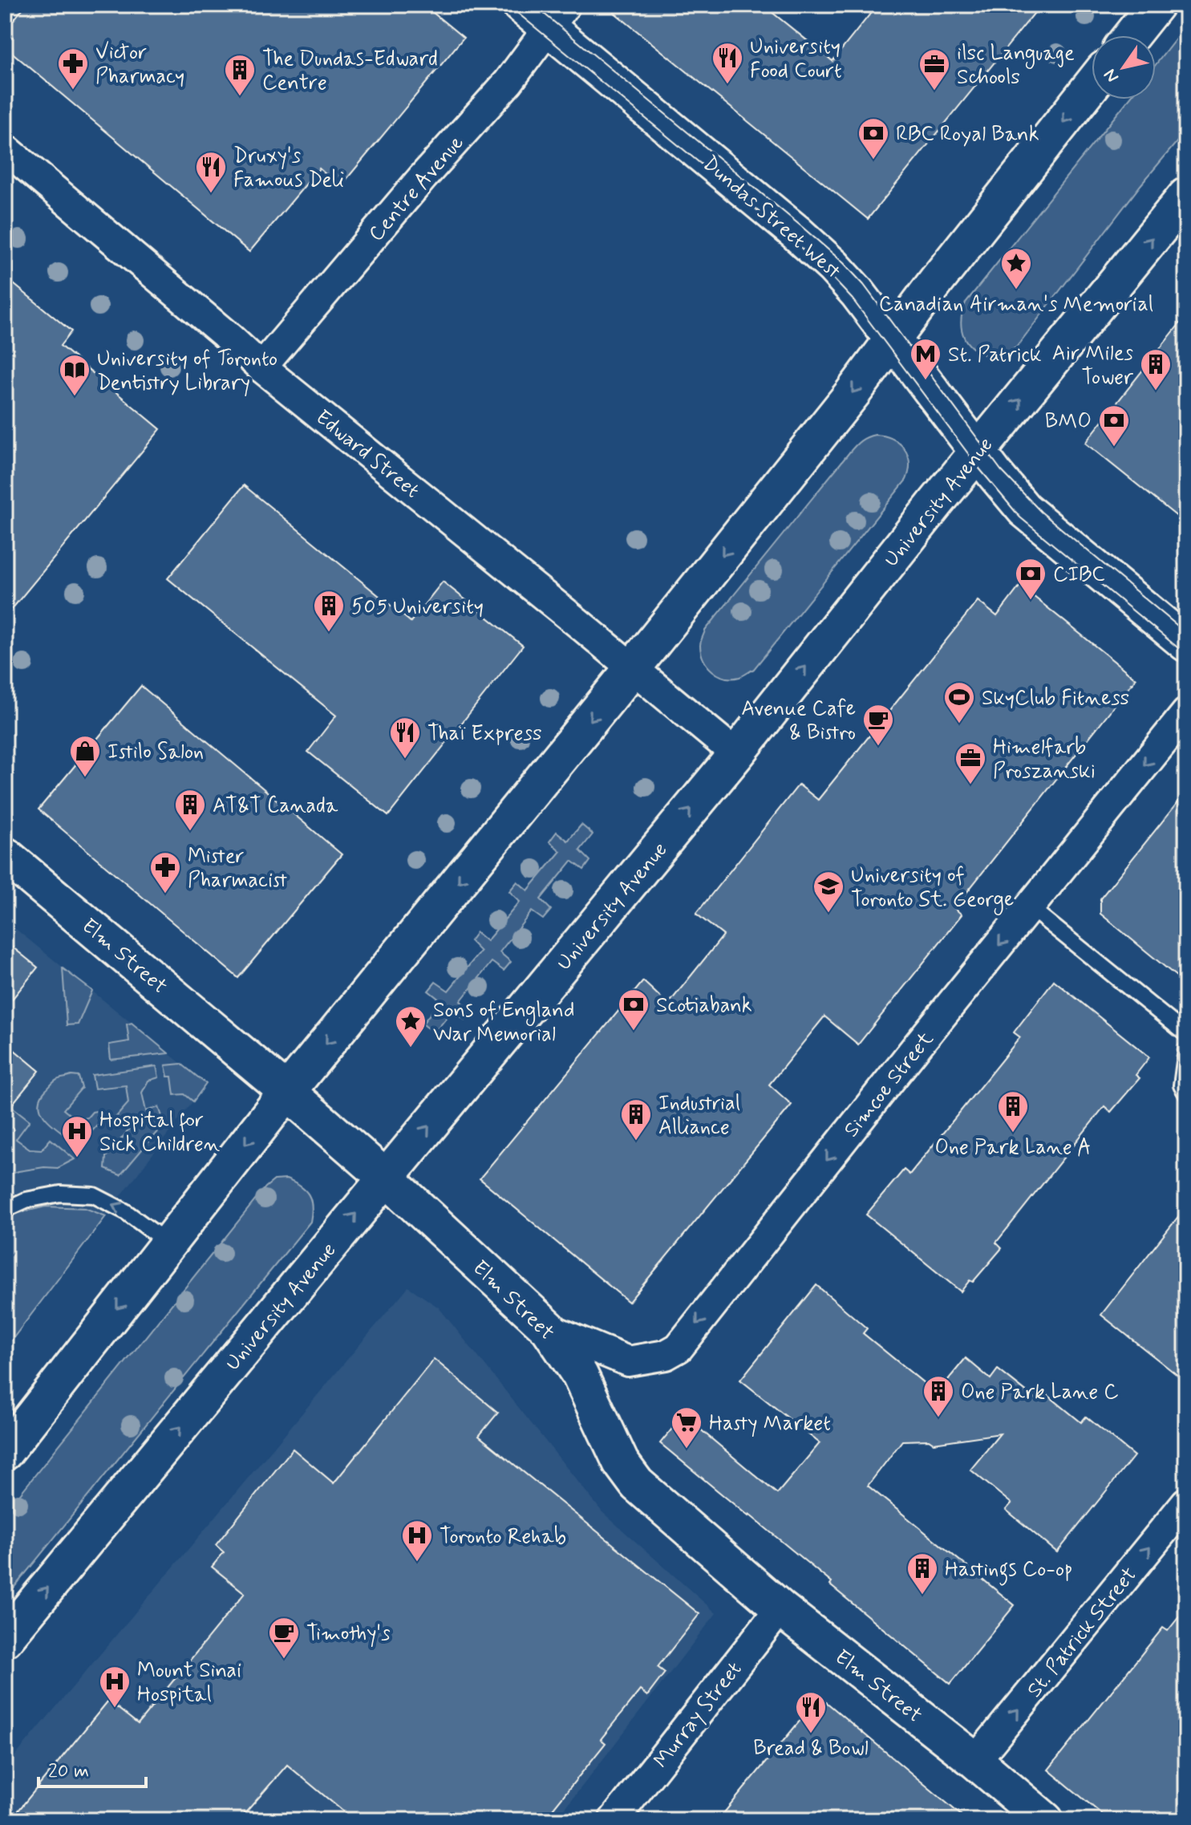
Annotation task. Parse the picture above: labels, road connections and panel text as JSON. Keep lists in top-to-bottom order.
{
  "streets": {
    "main road": ["Dundas Street West", "University Avenue", "Elm Street"],
    "street": [
      "Centre Avenue",
      "Edward Street",
      "Simcoe Street",
      "St. Patrick Street",
      "Murray Street"
    ]
  },
  "crossings": [
    ["Centre Avenue", "Dundas Street West"],
    ["Centre Avenue", "Edward Street"],
    ["Dundas Street West", "University Avenue"],
    ["Edward Street", "University Avenue"],
    ["University Avenue", "Elm Street"],
    ["Elm Street", "Simcoe Street"],
    ["Elm Street", "St. Patrick Street"],
    ["Elm Street", "Murray Street"]
  ],
  "one_way": ["Simcoe Street", "St. Patrick Street"],
  "places": {
    "restaurant": [
      "University Food Court",
      "Druxy's Famous Deli",
      "Thaï Express",
      "Bread & Bowl"
    ],
    "pharmacy": ["Victor Pharmacy", "Mister Pharmacist"],
    "office": ["ilsc Language Schools", "Himelfarb Proszanski"],
    "building": [
      "The Dundas-Edward Centre",
      "Air Miles Tower",
      "505 University",
      "AT&T Canada",
      "One Park Lane A",
      "Industrial Alliance",
      "One Park Lane C",
      "Hastings Co-op"
    ],
    "bank": [
      "RBC Royal Bank",
      "BMO",
      "CIBC",
      "Scotiabank"
    ],
    "place": ["Canadian Airman's Memorial", "Sons of England War Memorial"],
    "metro station": ["St. Patrick"],
    "library": ["University of Toronto Dentistry Library"],
    "sports": ["SkyClub Fitness"],
    "cafe": ["Avenue Cafe & Bistro", "Timothy's"],
    "shop": ["Istilo Salon"],
    "school or university": ["University of Toronto St. George"],
    "hospital": ["Hospital for Sick Children", "Toronto Rehab", "Mount Sinai Hospital"],
    "supermarket": ["Hasty Market"]
  },
  "scale_bar": "20 m",
  "north": "bottom left"
}
